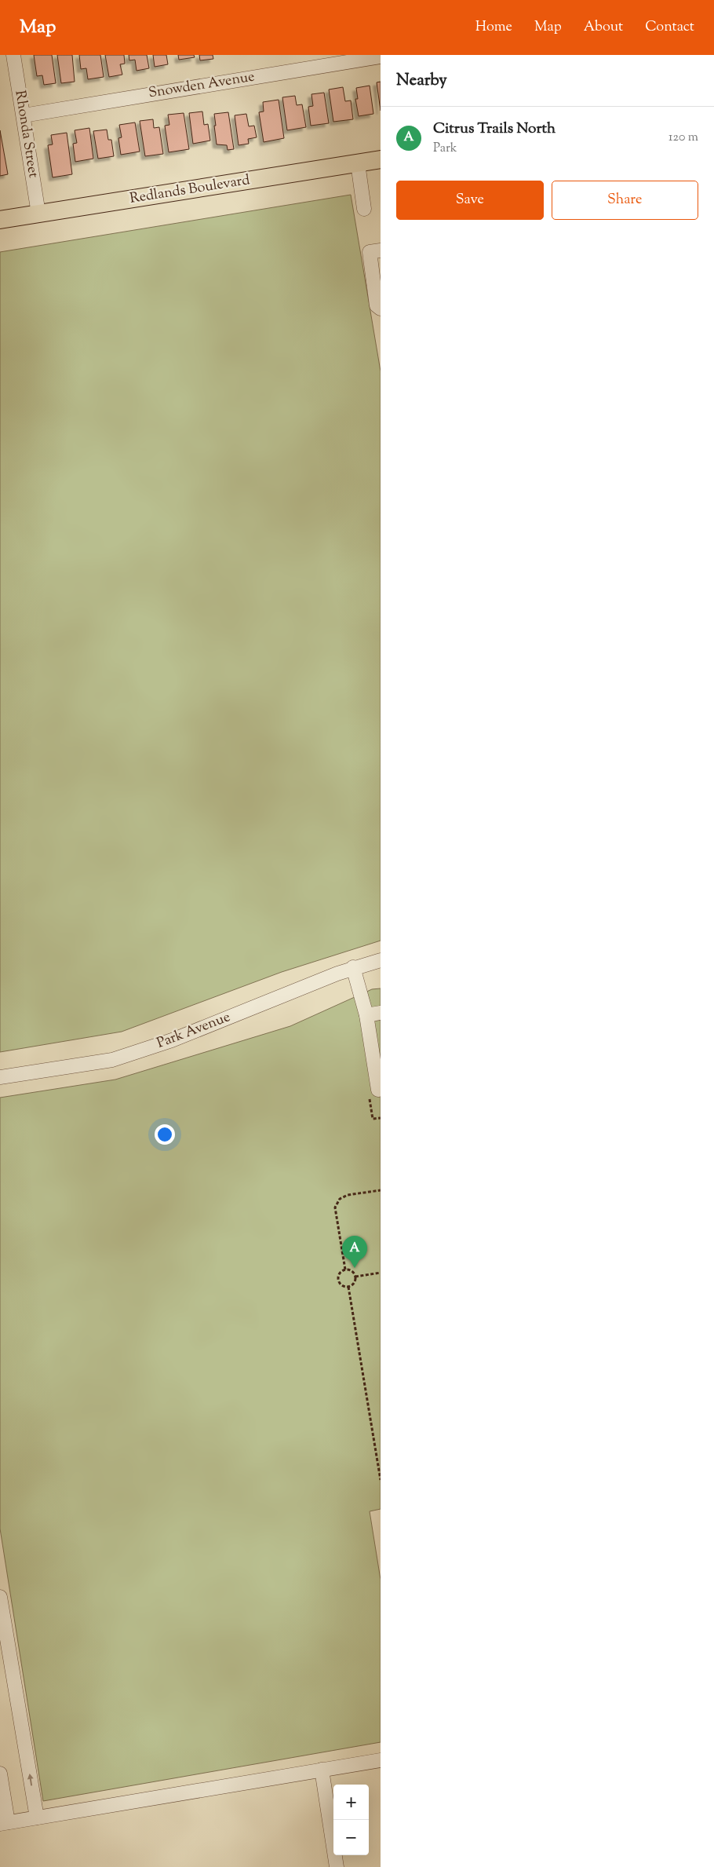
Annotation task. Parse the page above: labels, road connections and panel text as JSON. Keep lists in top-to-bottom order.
{
  "streets": {
    "main road": ["Redlands Boulevard"],
    "street": ["Snowden Avenue", "Rhonda Street", "Park Avenue"]
  },
  "crossings": [
    ["Snowden Avenue", "Rhonda Street"],
    ["Rhonda Street", "Redlands Boulevard"]
  ],
  "page": {
    "header": "Map",
    "nav": [
      "Home",
      "Map",
      "About",
      "Contact"
    ],
    "heading": "Nearby",
    "list": [
      {
        "mark": "A",
        "name": "Citrus Trails North",
        "note": "Park",
        "value": "120 m"
      }
    ],
    "buttons": ["Save", "Share"],
    "pins": "A",
    "map_buttons": ["+", "−"]
  }
}
